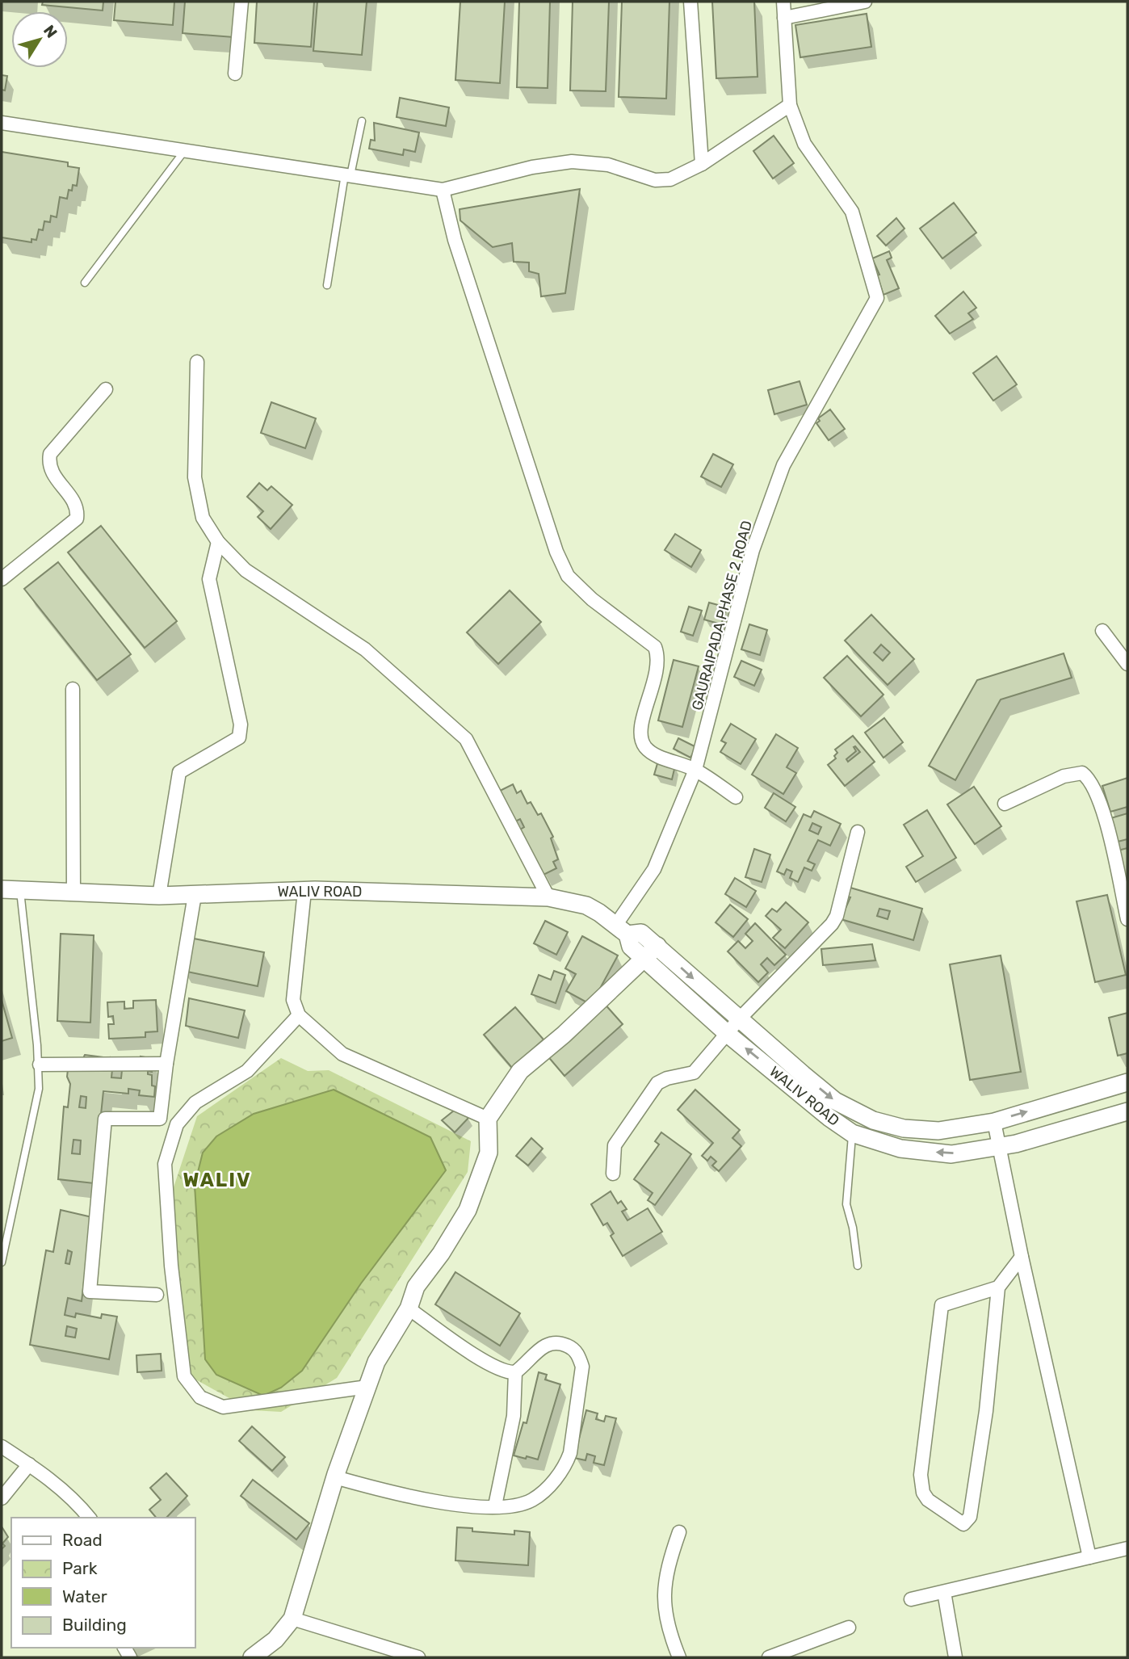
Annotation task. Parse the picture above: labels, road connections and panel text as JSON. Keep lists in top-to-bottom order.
{
  "streets": {
    "main road": ["WALIV ROAD"],
    "street": ["GAURAIPADA PHASE 2 ROAD"]
  },
  "crossings": [
    ["GAURAIPADA PHASE 2 ROAD", "WALIV ROAD"]
  ],
  "districts": ["WALIV"],
  "legend": [
    "Road",
    "Park",
    "Water",
    "Building"
  ],
  "north": "top right"
}
